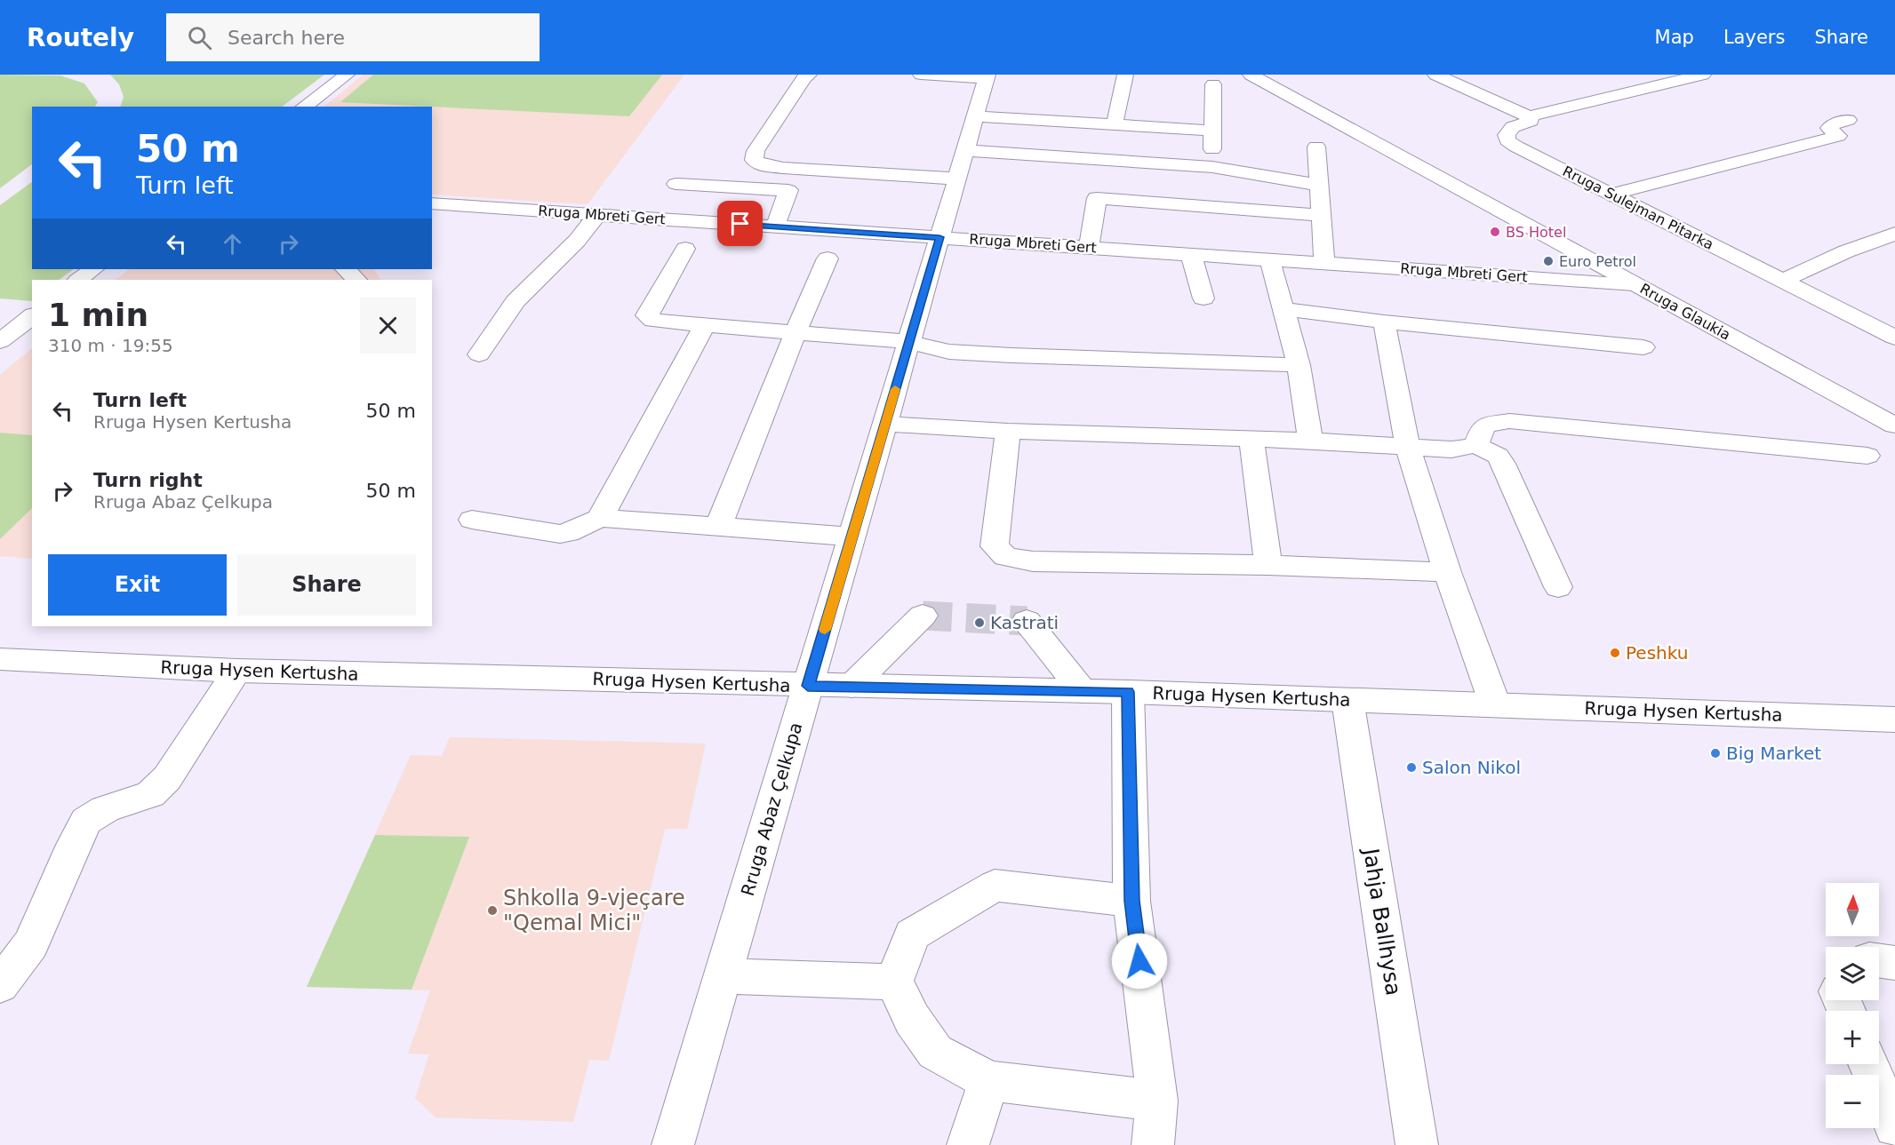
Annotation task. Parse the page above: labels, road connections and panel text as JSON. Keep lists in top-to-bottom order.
{
  "streets": {
    "street": [
      "Rruga Sulejman Pitarka",
      "Rruga Mbreti Gert",
      "Rruga Glaukia",
      "Rruga Hysen Kertusha",
      "Rruga Abaz Çelkupa",
      "Jahja Ballhysa"
    ]
  },
  "crossings": [
    ["Rruga Mbreti Gert", "Rruga Glaukia"],
    ["Rruga Mbreti Gert", "Rruga Abaz Çelkupa"],
    ["Rruga Hysen Kertusha", "Rruga Abaz Çelkupa"],
    ["Rruga Hysen Kertusha", "Jahja Ballhysa"]
  ],
  "places": [
    "BS Hotel",
    "Euro Petrol",
    "Kastrati",
    "Peshku",
    "Big Market",
    "Salon Nikol",
    "Shkolla 9-vjeçare \"Qemal Mici\""
  ],
  "north": "top",
  "page": {
    "header": "Routely",
    "search": "Search here",
    "nav": ["Map", "Layers", "Share"],
    "turn": ["50 m", "Turn left"],
    "heading": ["1 min", "310 m · 19:55"],
    "list": [
      {
        "name": "Turn left",
        "note": "Rruga Hysen Kertusha",
        "value": "50 m"
      },
      {
        "name": "Turn right",
        "note": "Rruga Abaz Çelkupa",
        "value": "50 m"
      }
    ],
    "buttons": ["Exit", "Share"],
    "map_buttons": ["+", "−"]
  }
}
